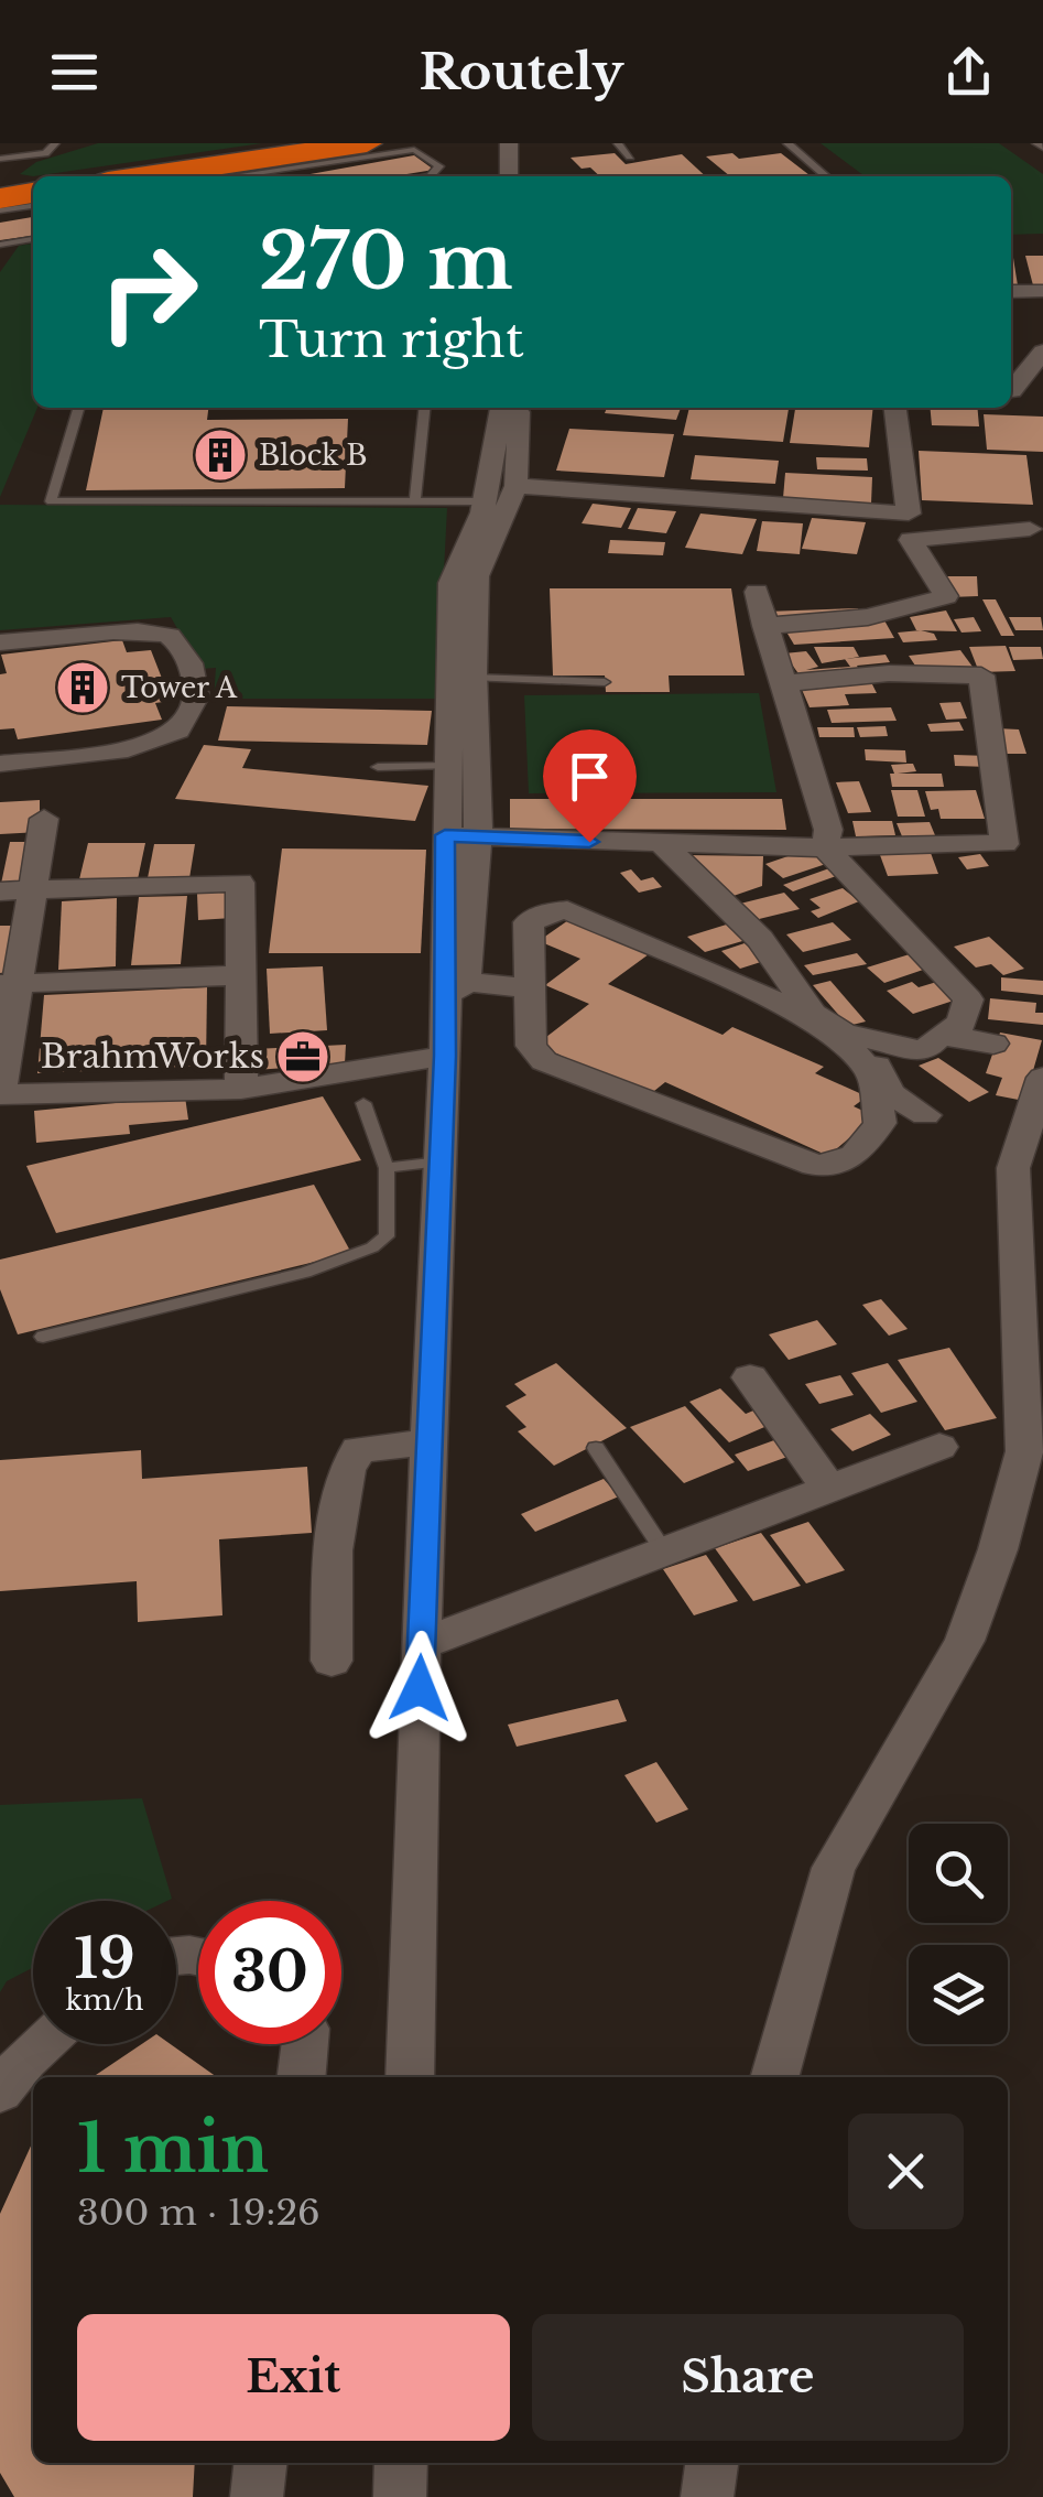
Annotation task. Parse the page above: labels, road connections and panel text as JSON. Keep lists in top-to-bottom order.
{
  "places": {
    "building": ["Block B", "Tower A"],
    "office": ["BrahmWorks"]
  },
  "page": {
    "header": "Routely",
    "turn": ["270 m", "Turn right"],
    "speed": "19 km/h",
    "limit": "30",
    "heading": ["1 min", "300 m · 19:26"],
    "buttons": ["Exit", "Share"]
  }
}
